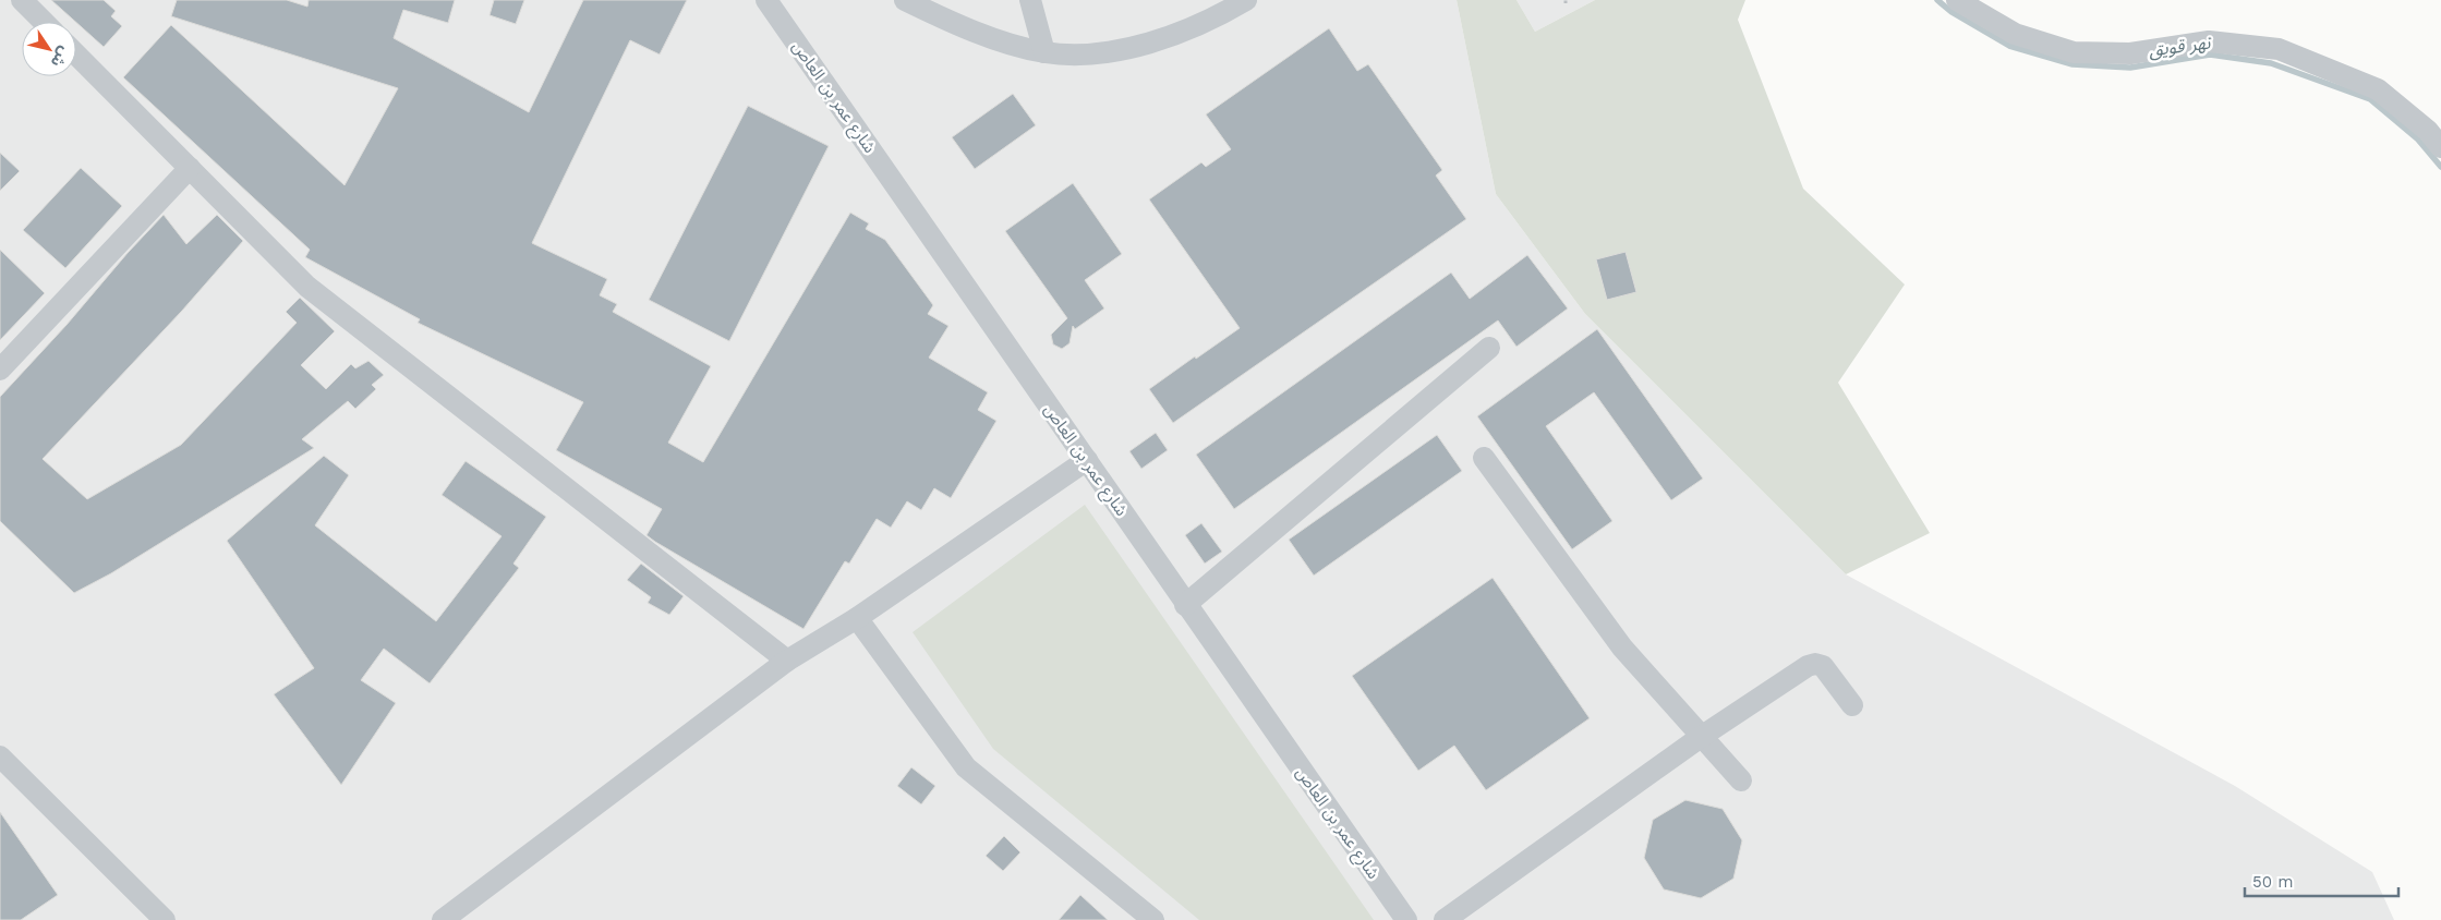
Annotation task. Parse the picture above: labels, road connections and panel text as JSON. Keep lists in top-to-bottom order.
{
  "streets": {
    "street": ["شارع عمر بن العاص"]
  },
  "water": ["نهر قويق"],
  "scale_bar": "50 m",
  "north": "bottom right"
}
